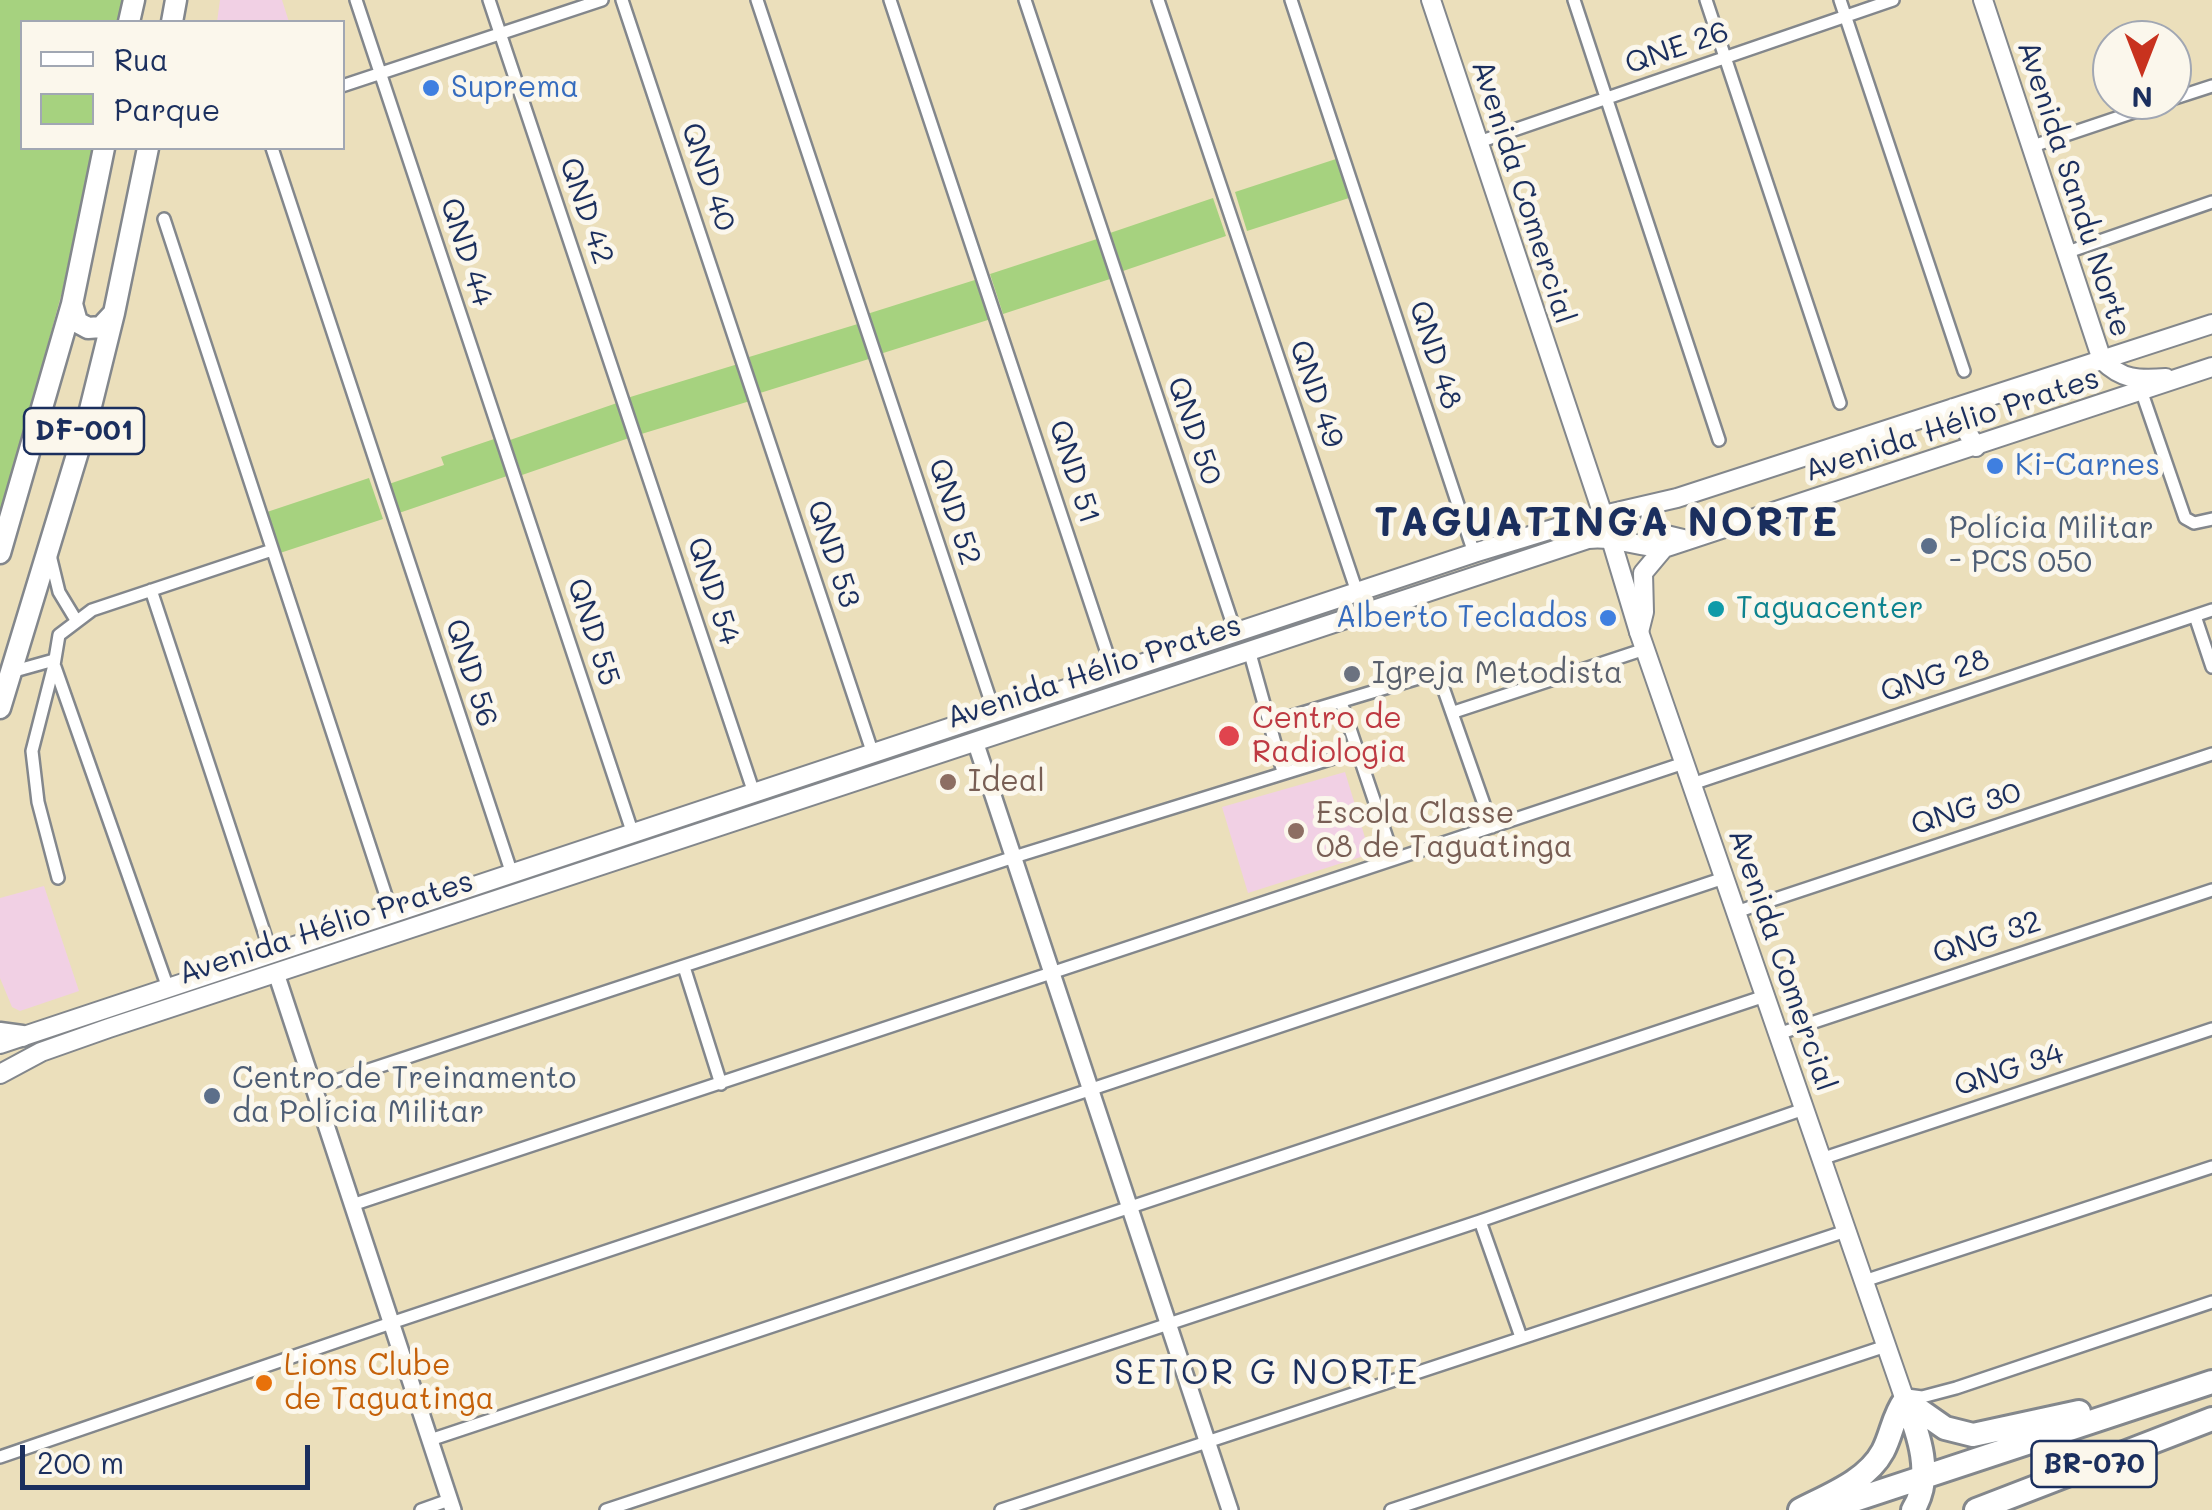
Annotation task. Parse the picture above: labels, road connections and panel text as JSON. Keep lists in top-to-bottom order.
{
  "streets": {
    "highway": ["DF-001", "BR-070"],
    "main road": ["Avenida Sandu Norte", "Avenida Comercial", "Avenida Hélio Prates"],
    "street": [
      "QNE 26",
      "QND 40",
      "QND 42",
      "QND 44",
      "QND 48",
      "QND 49",
      "QND 50",
      "QND 51",
      "QND 52",
      "QND 53",
      "QND 54",
      "QND 55",
      "QND 56",
      "QNG 28",
      "QNG 30",
      "QNG 32",
      "QNG 34"
    ]
  },
  "crossings": [
    ["QNE 26", "Avenida Comercial"],
    ["QND 40", "QND 53"],
    ["Avenida Sandu Norte", "Avenida Hélio Prates"],
    ["Avenida Comercial", "Avenida Hélio Prates"],
    ["Avenida Comercial", "QNG 28"],
    ["Avenida Comercial", "QNG 30"],
    ["Avenida Comercial", "QNG 32"],
    ["Avenida Comercial", "QNG 34"],
    ["QND 42", "QND 54"],
    ["QND 44", "QND 55"],
    ["QND 48", "Avenida Hélio Prates"],
    ["QND 49", "Avenida Hélio Prates"],
    ["Avenida Hélio Prates", "QND 50"],
    ["Avenida Hélio Prates", "QND 51"],
    ["Avenida Hélio Prates", "QND 52"],
    ["Avenida Hélio Prates", "QND 53"],
    ["Avenida Hélio Prates", "QND 54"],
    ["Avenida Hélio Prates", "QND 55"],
    ["Avenida Hélio Prates", "QND 56"]
  ],
  "districts": ["TAGUATINGA NORTE", "SETOR G NORTE"],
  "places": [
    "Suprema",
    "Ki-Carnes",
    "Polícia Militar - PCS 050",
    "Taguacenter",
    "Alberto Teclados",
    "Igreja Metodista",
    "Centro de Radiologia",
    "Ideal",
    "Escola Classe 08 de Taguatinga",
    "Centro de Treinamento da Polícia Militar",
    "Lions Clube de Taguatinga"
  ],
  "legend": ["Rua", "Parque"],
  "scale_bar": "200 m",
  "north": "bottom"
}
